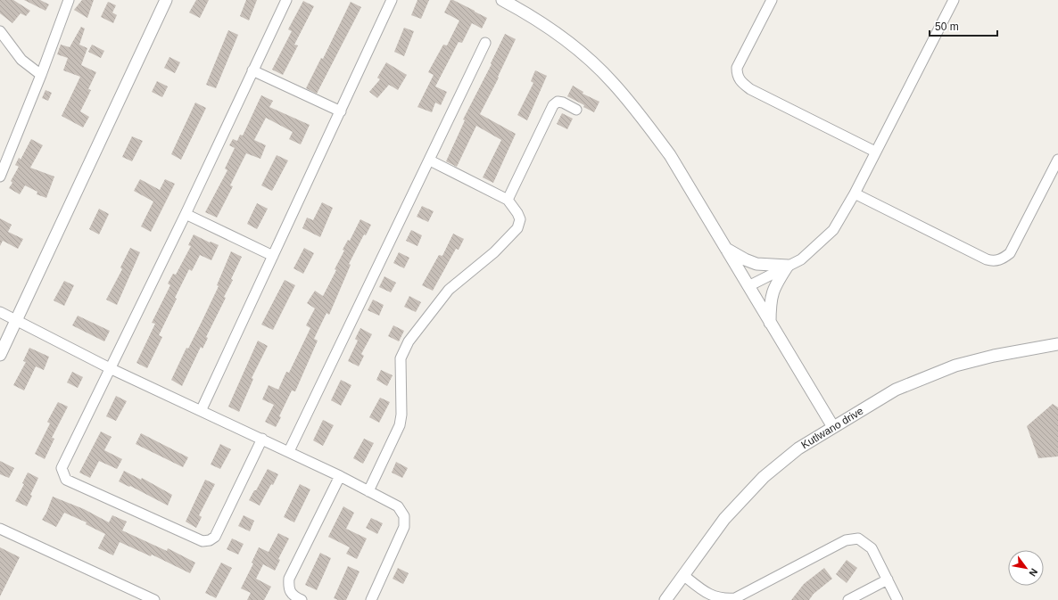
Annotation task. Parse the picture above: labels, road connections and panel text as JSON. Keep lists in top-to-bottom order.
{
  "streets": {
    "street": ["Kutlwano drive"]
  },
  "scale_bar": "50 m",
  "north": "bottom right"
}
